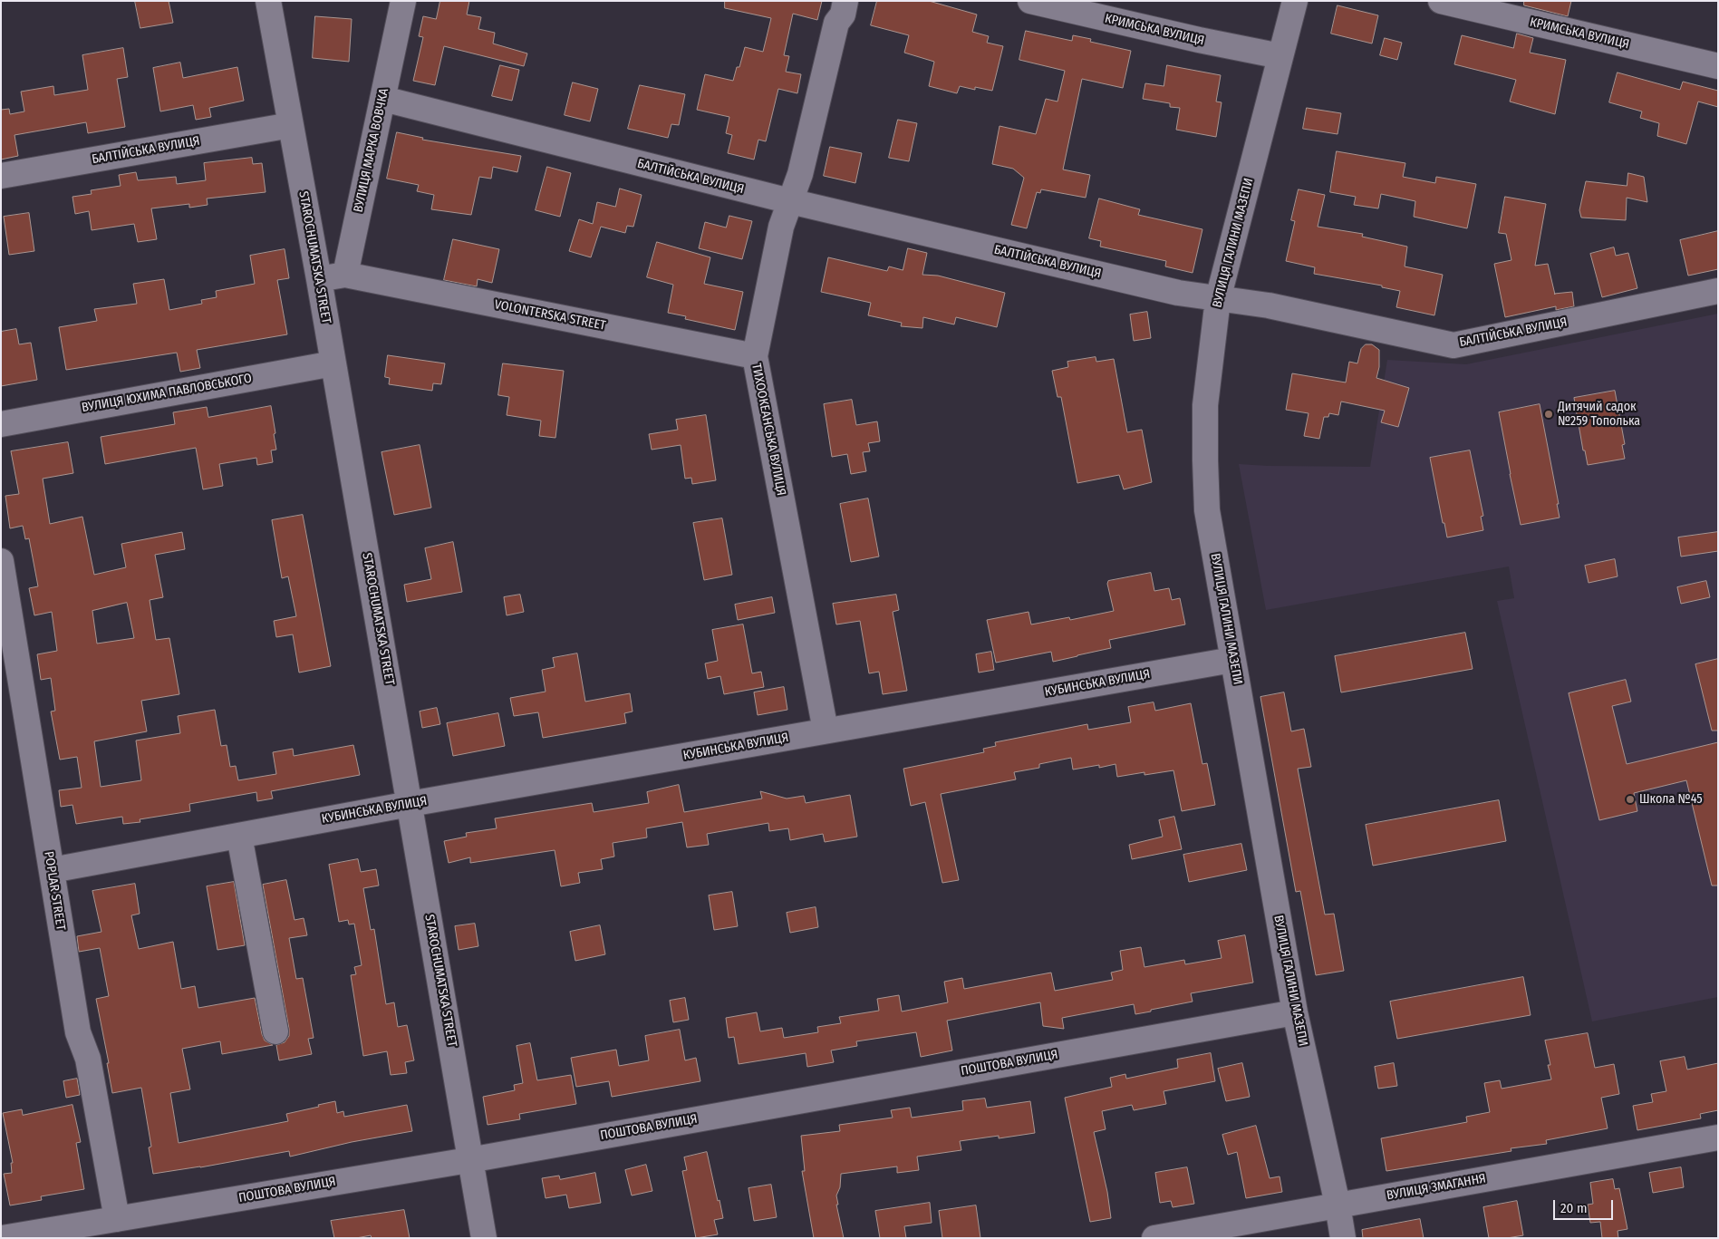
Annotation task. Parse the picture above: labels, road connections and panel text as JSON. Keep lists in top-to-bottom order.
{
  "streets": {
    "street": [
      "КРИМСЬКА ВУЛИЦЯ",
      "БАЛТІЙСЬКА ВУЛИЦЯ",
      "ВУЛИЦЯ МАРКА ВОВЧКА",
      "ВУЛИЦЯ ГАЛИНИ МАЗЕПИ",
      "STAROCHUMATSKA STREET",
      "VOLONTERSKA STREET",
      "ВУЛИЦЯ ЮХИМА ПАВЛОВСЬКОГО",
      "ТИХООКЕАНСЬКА ВУЛИЦЯ",
      "КУБИНСЬКА ВУЛИЦЯ",
      "POPLAR STREET",
      "ПОШТОВА ВУЛИЦЯ",
      "ВУЛИЦЯ ЗМАГАННЯ"
    ]
  },
  "crossings": [
    ["КРИМСЬКА ВУЛИЦЯ", "ВУЛИЦЯ ГАЛИНИ МАЗЕПИ"],
    ["БАЛТІЙСЬКА ВУЛИЦЯ", "ВУЛИЦЯ МАРКА ВОВЧКА"],
    ["БАЛТІЙСЬКА ВУЛИЦЯ", "ВУЛИЦЯ ГАЛИНИ МАЗЕПИ"],
    ["БАЛТІЙСЬКА ВУЛИЦЯ", "STAROCHUMATSKA STREET"],
    ["БАЛТІЙСЬКА ВУЛИЦЯ", "ТИХООКЕАНСЬКА ВУЛИЦЯ"],
    ["ВУЛИЦЯ МАРКА ВОВЧКА", "VOLONTERSKA STREET"],
    ["ВУЛИЦЯ ГАЛИНИ МАЗЕПИ", "КУБИНСЬКА ВУЛИЦЯ"],
    ["ВУЛИЦЯ ГАЛИНИ МАЗЕПИ", "ПОШТОВА ВУЛИЦЯ"],
    ["ВУЛИЦЯ ГАЛИНИ МАЗЕПИ", "ВУЛИЦЯ ЗМАГАННЯ"],
    ["STAROCHUMATSKA STREET", "ВУЛИЦЯ ЮХИМА ПАВЛОВСЬКОГО"],
    ["STAROCHUMATSKA STREET", "КУБИНСЬКА ВУЛИЦЯ"],
    ["STAROCHUMATSKA STREET", "ПОШТОВА ВУЛИЦЯ"],
    ["VOLONTERSKA STREET", "ТИХООКЕАНСЬКА ВУЛИЦЯ"],
    ["ТИХООКЕАНСЬКА ВУЛИЦЯ", "КУБИНСЬКА ВУЛИЦЯ"],
    ["КУБИНСЬКА ВУЛИЦЯ", "POPLAR STREET"],
    ["POPLAR STREET", "ПОШТОВА ВУЛИЦЯ"]
  ],
  "places": ["Дитячий садок №259 Тополька", "Школа №45"],
  "scale_bar": "20 m"
}
